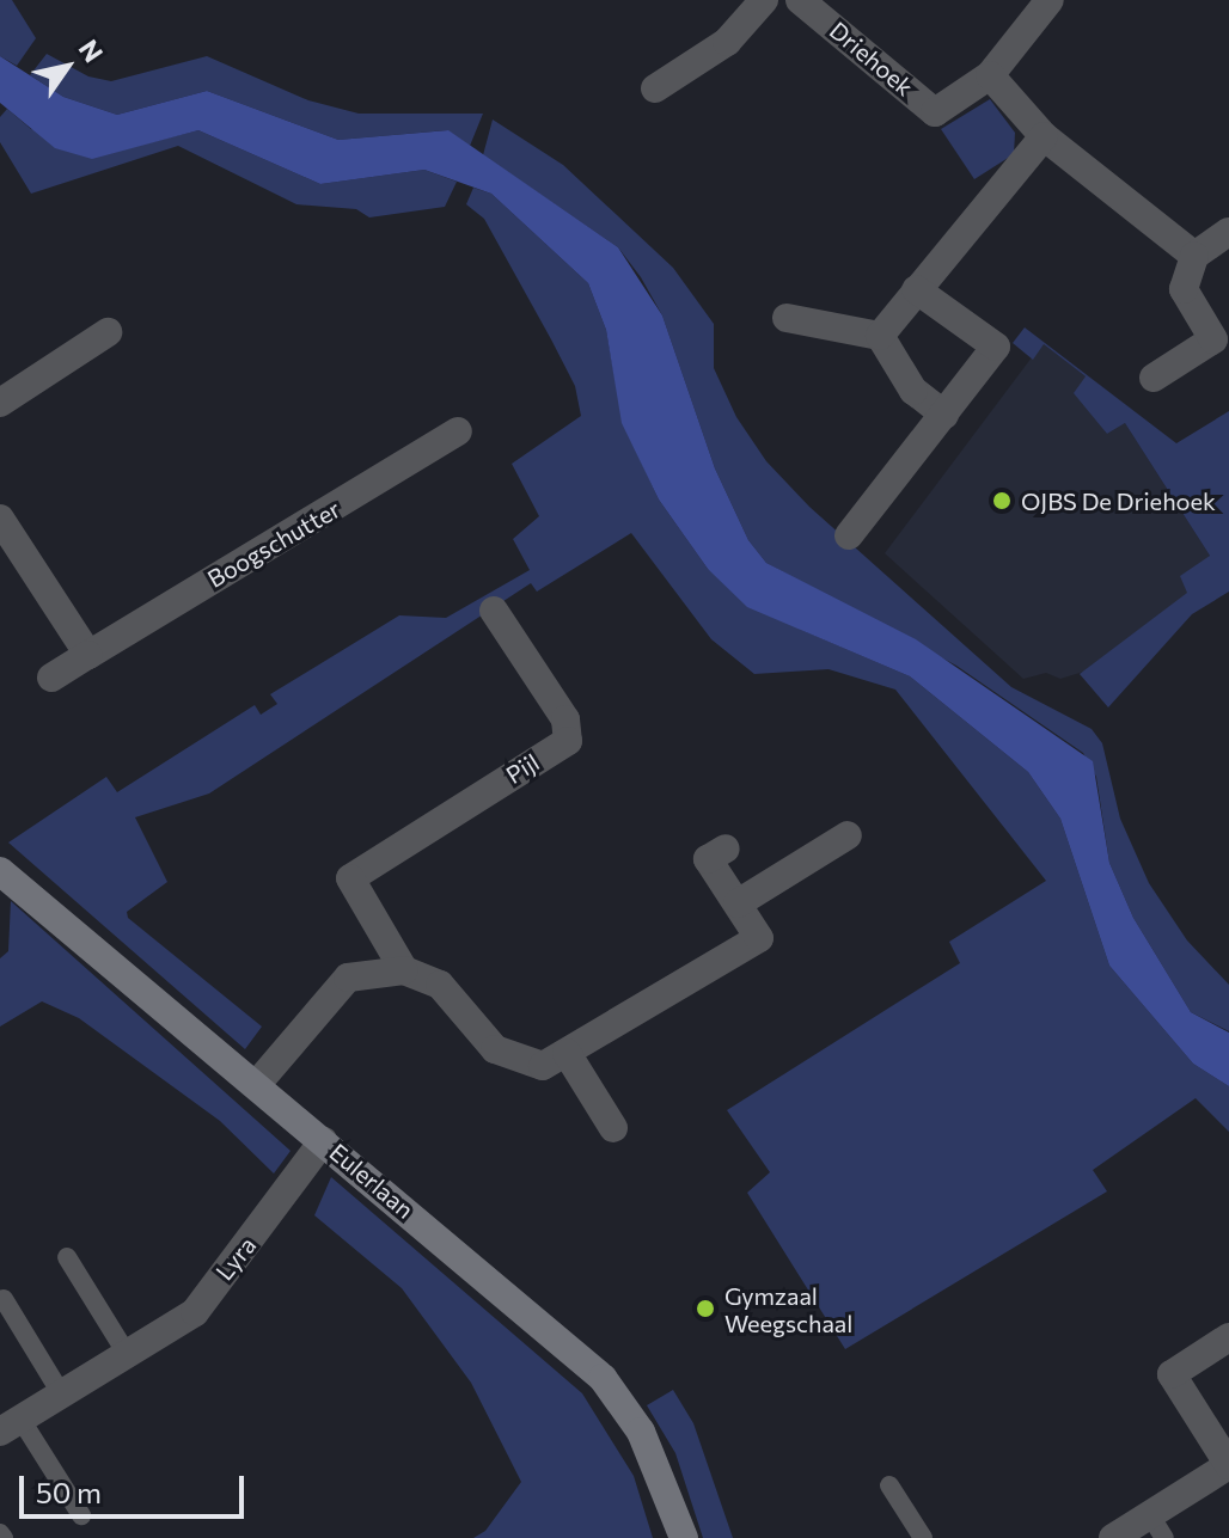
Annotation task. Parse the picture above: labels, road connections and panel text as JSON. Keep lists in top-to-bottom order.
{
  "streets": {
    "street": [
      "Driehoek",
      "Boogschutter",
      "Pijl",
      "Eulerlaan",
      "Lyra"
    ]
  },
  "crossings": [
    ["Eulerlaan", "Lyra"]
  ],
  "places": ["OJBS De Driehoek", "Gymzaal Weegschaal"],
  "scale_bar": "50 m",
  "north": "top right"
}
